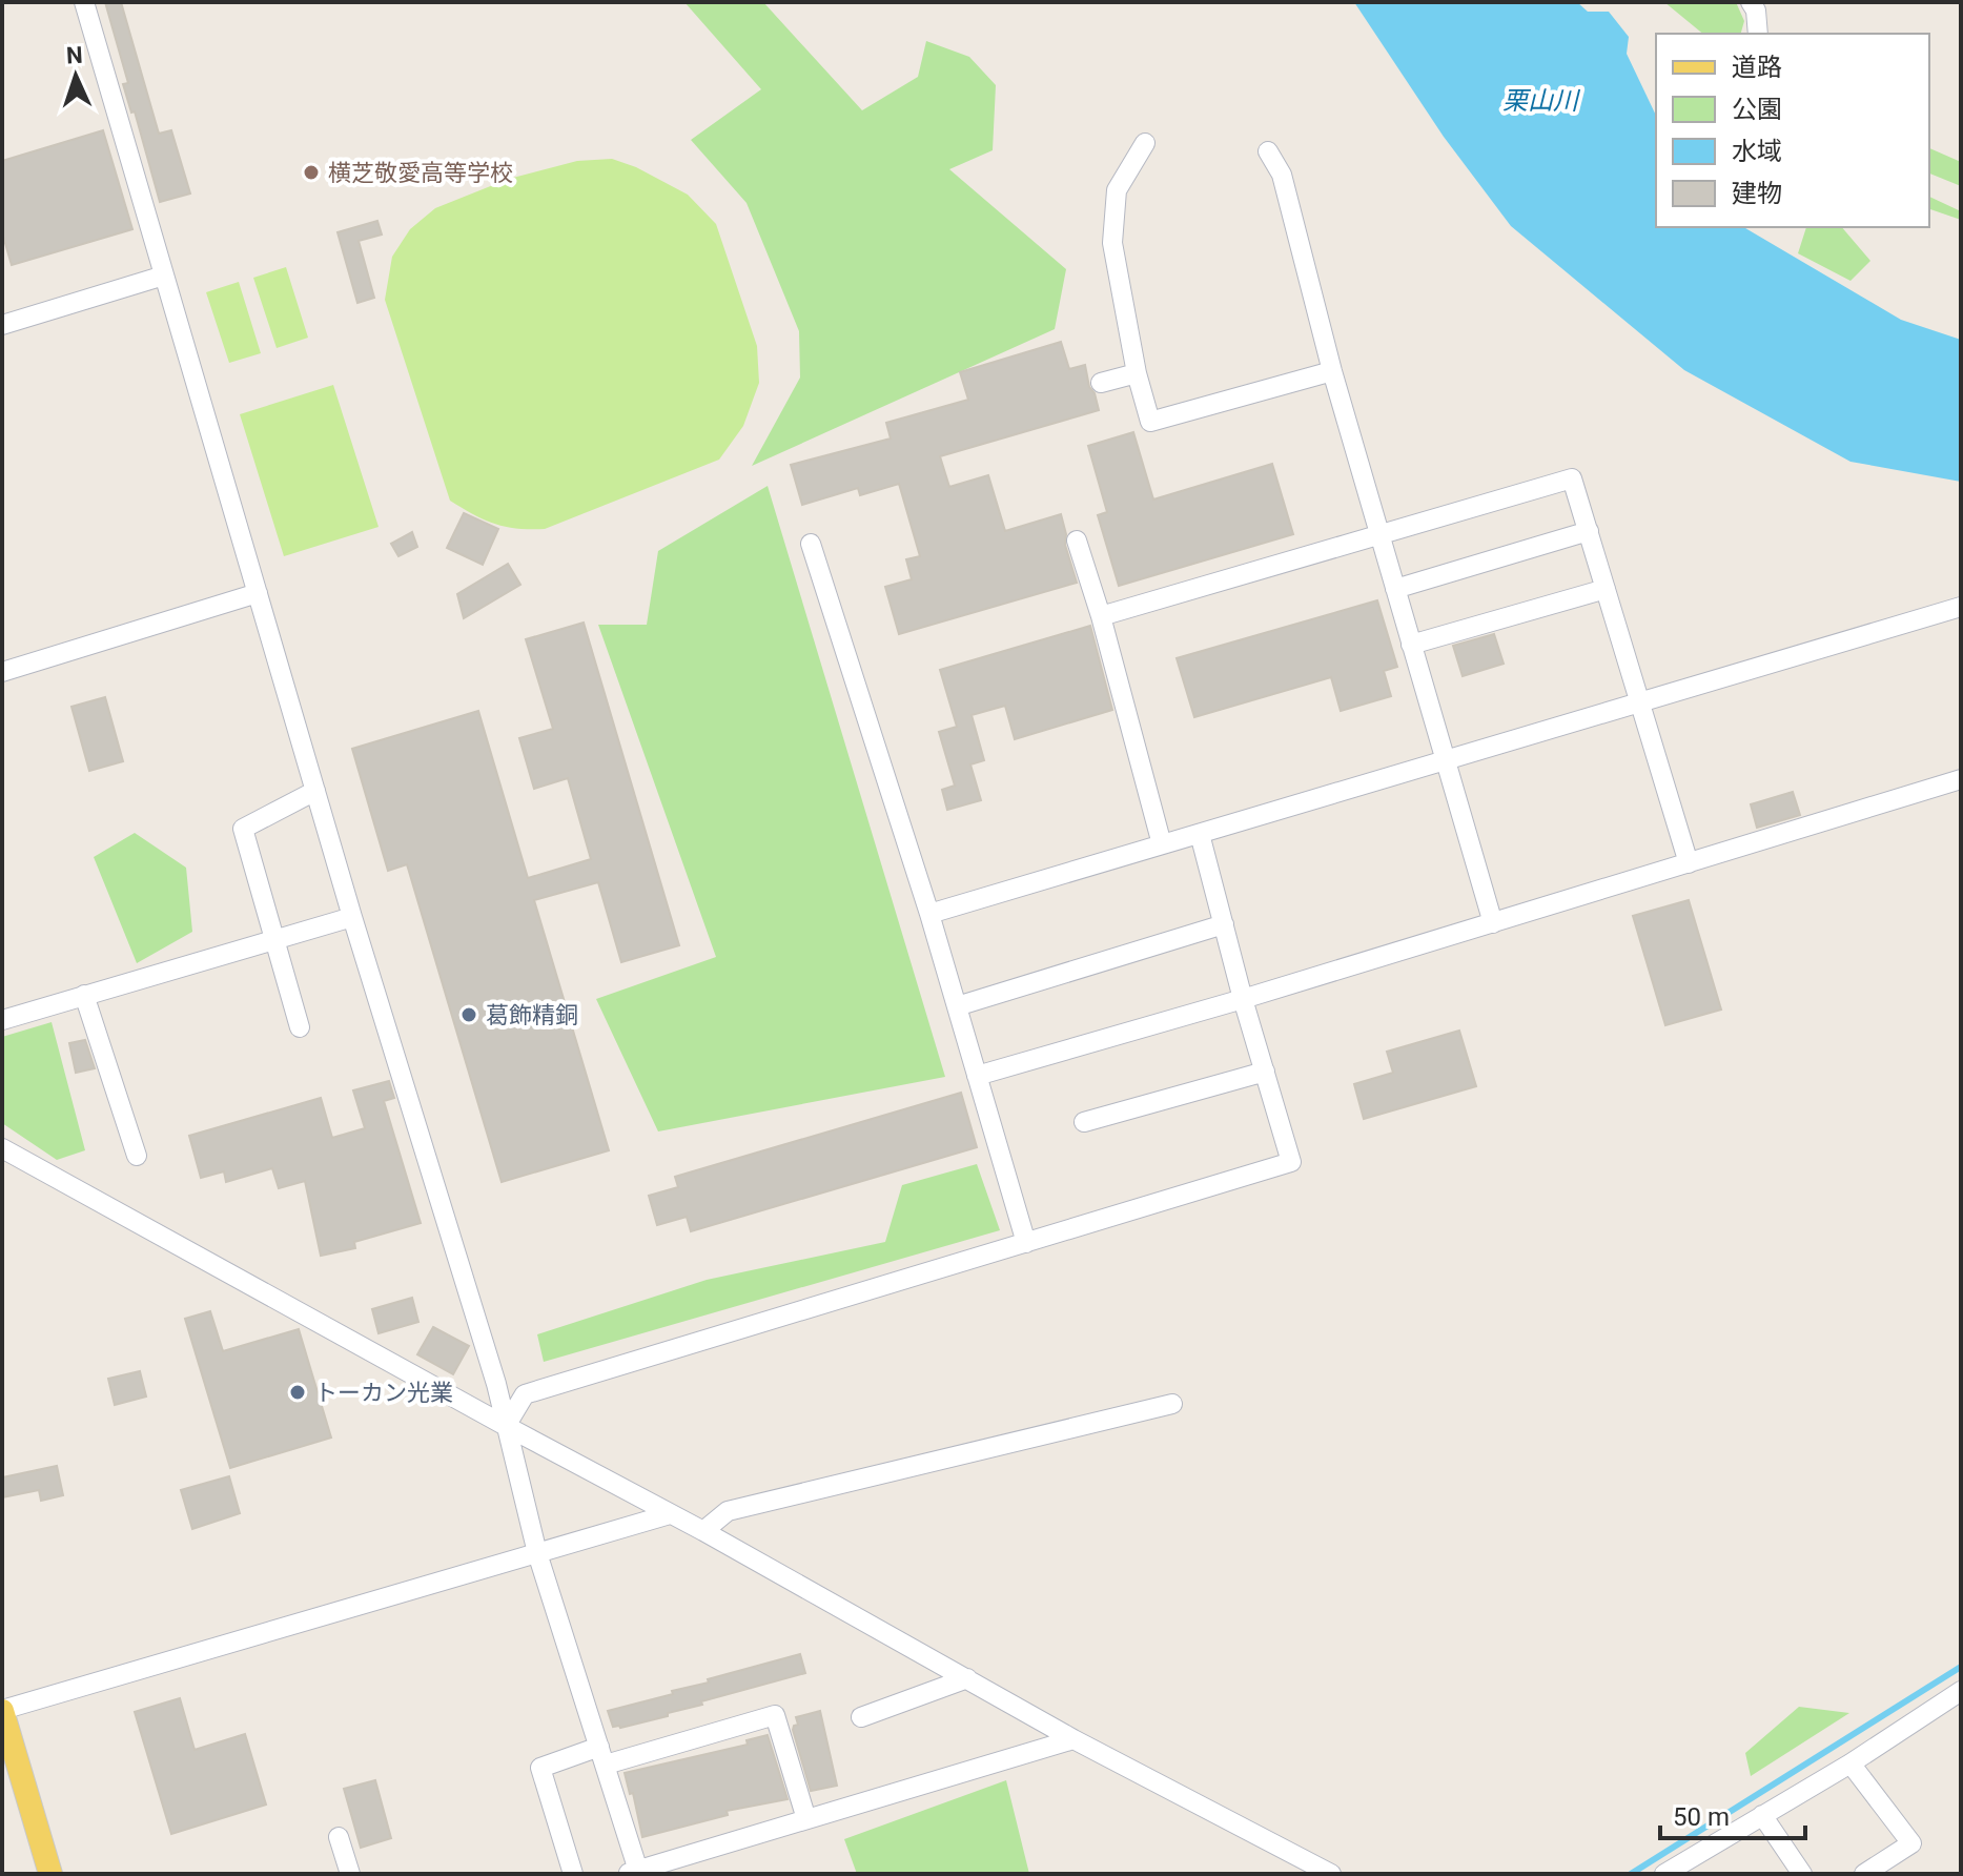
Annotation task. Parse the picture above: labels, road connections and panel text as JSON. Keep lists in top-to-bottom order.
{
  "water": ["栗山川"],
  "places": ["横芝敬愛高等学校", "葛飾精銅", "トーカン光業"],
  "legend": [
    "道路",
    "公園",
    "水域",
    "建物"
  ],
  "scale_bar": "50 m",
  "north": "top"
}
